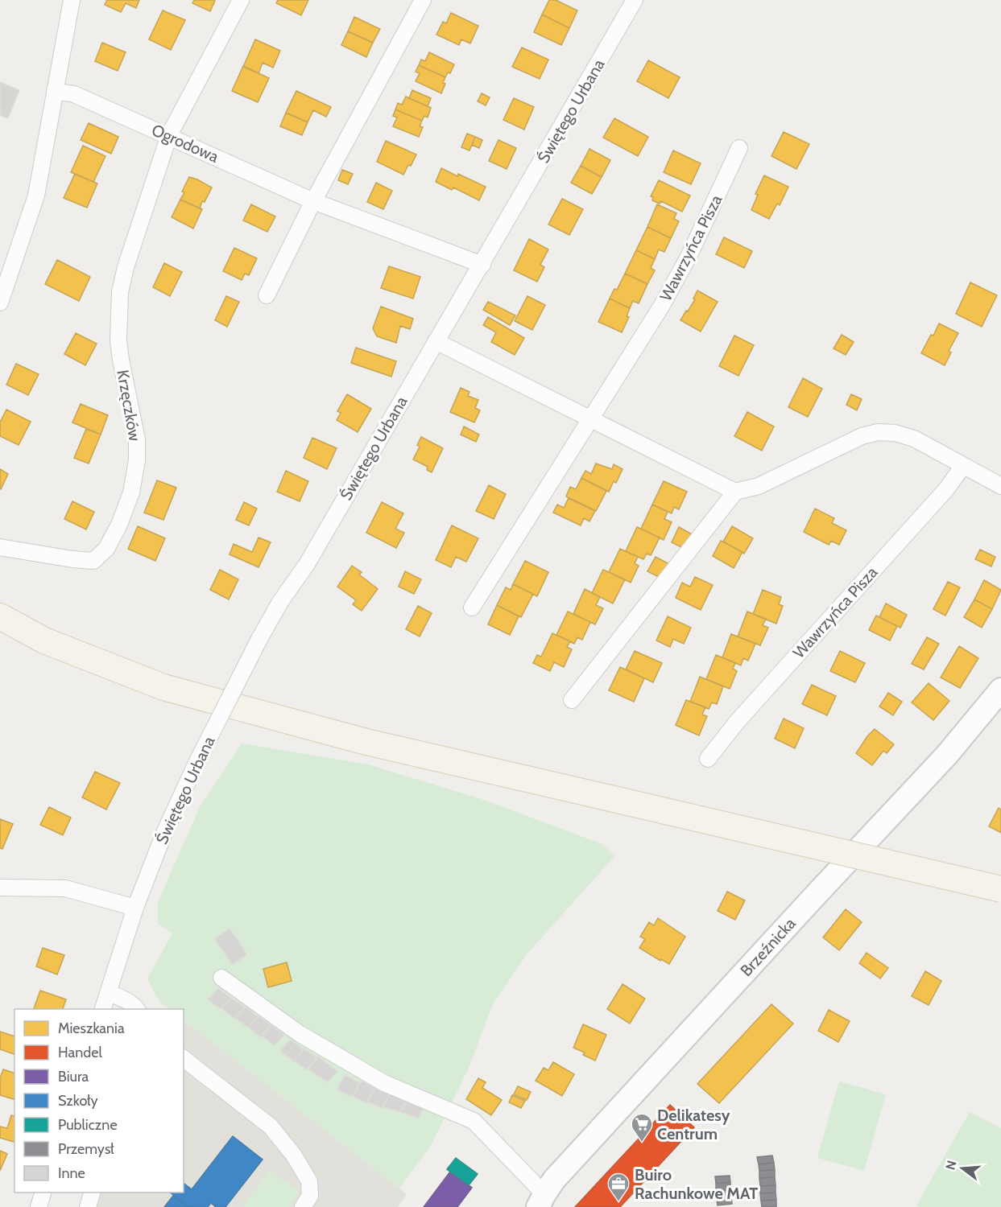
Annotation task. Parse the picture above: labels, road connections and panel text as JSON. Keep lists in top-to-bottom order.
{
  "streets": {
    "street": [
      "Świętego Urbana",
      "Ogrodowa",
      "Wawrzyńca Pisza",
      "Krzęczków",
      "Brzeźnicka"
    ]
  },
  "crossings": [
    ["Świętego Urbana", "Ogrodowa"],
    ["Ogrodowa", "Krzęczków"]
  ],
  "places": {
    "supermarket": ["Delikatesy Centrum"],
    "office": ["Buiro Rachunkowe MAT"]
  },
  "legend": [
    "Mieszkania",
    "Handel",
    "Biura",
    "Szkoły",
    "Publiczne",
    "Przemysł",
    "Inne"
  ],
  "north": "left"
}
